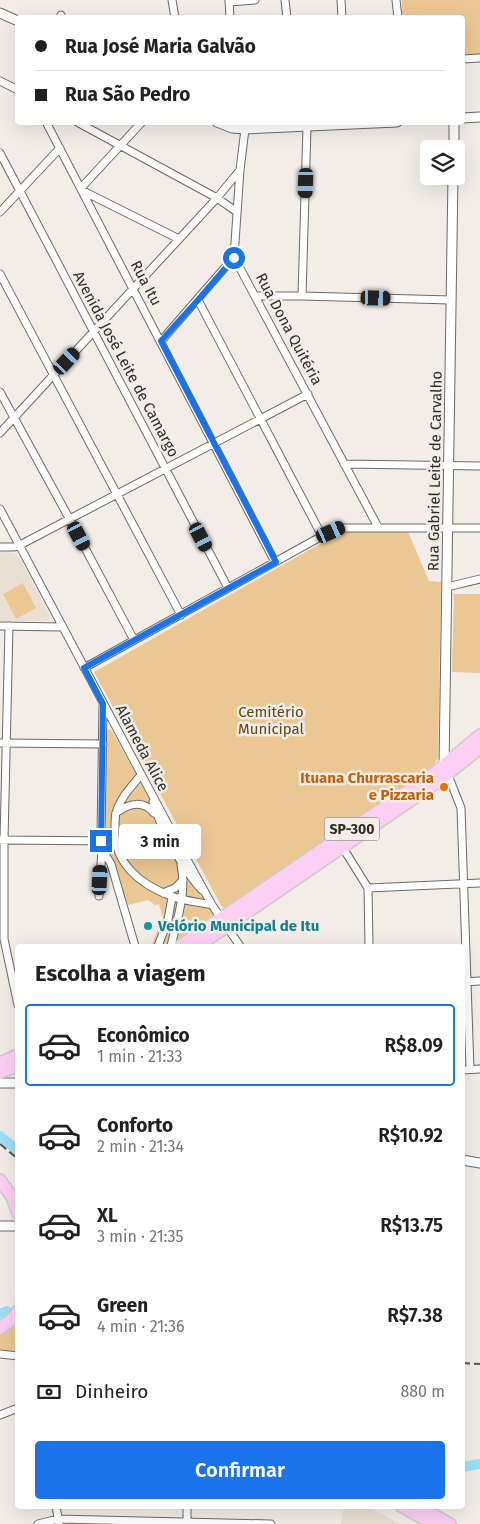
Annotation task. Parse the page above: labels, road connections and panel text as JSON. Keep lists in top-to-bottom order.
{
  "streets": {
    "main road": ["SP-300"],
    "street": [
      "Rua Itu",
      "Rua Dona Quitéria",
      "Avenida José Leite de Camargo",
      "Rua Gabriel Leite de Carvalho",
      "Alameda Alice"
    ]
  },
  "crossings": [
    ["Rua Gabriel Leite de Carvalho", "SP-300"],
    ["Alameda Alice", "SP-300"]
  ],
  "parks": ["Cemitério Municipal"],
  "places": ["Ituana Churrascaria e Pizzaria", "Velório Municipal de Itu"],
  "page": {
    "banner": ["Rua José Maria Galvão", "Rua São Pedro"],
    "bubble": "3 min",
    "heading": "Escolha a viagem",
    "list": [
      {
        "name": "Econômico",
        "note": "1 min · 21:33",
        "value": "R$8.09"
      },
      {
        "name": "Conforto",
        "note": "2 min · 21:34",
        "value": "R$10.92"
      },
      {
        "name": "XL",
        "note": "3 min · 21:35",
        "value": "R$13.75"
      },
      {
        "name": "Green",
        "note": "4 min · 21:36",
        "value": "R$7.38"
      }
    ],
    "pay": ["Dinheiro", "880 m"],
    "buttons": "Confirmar"
  }
}
